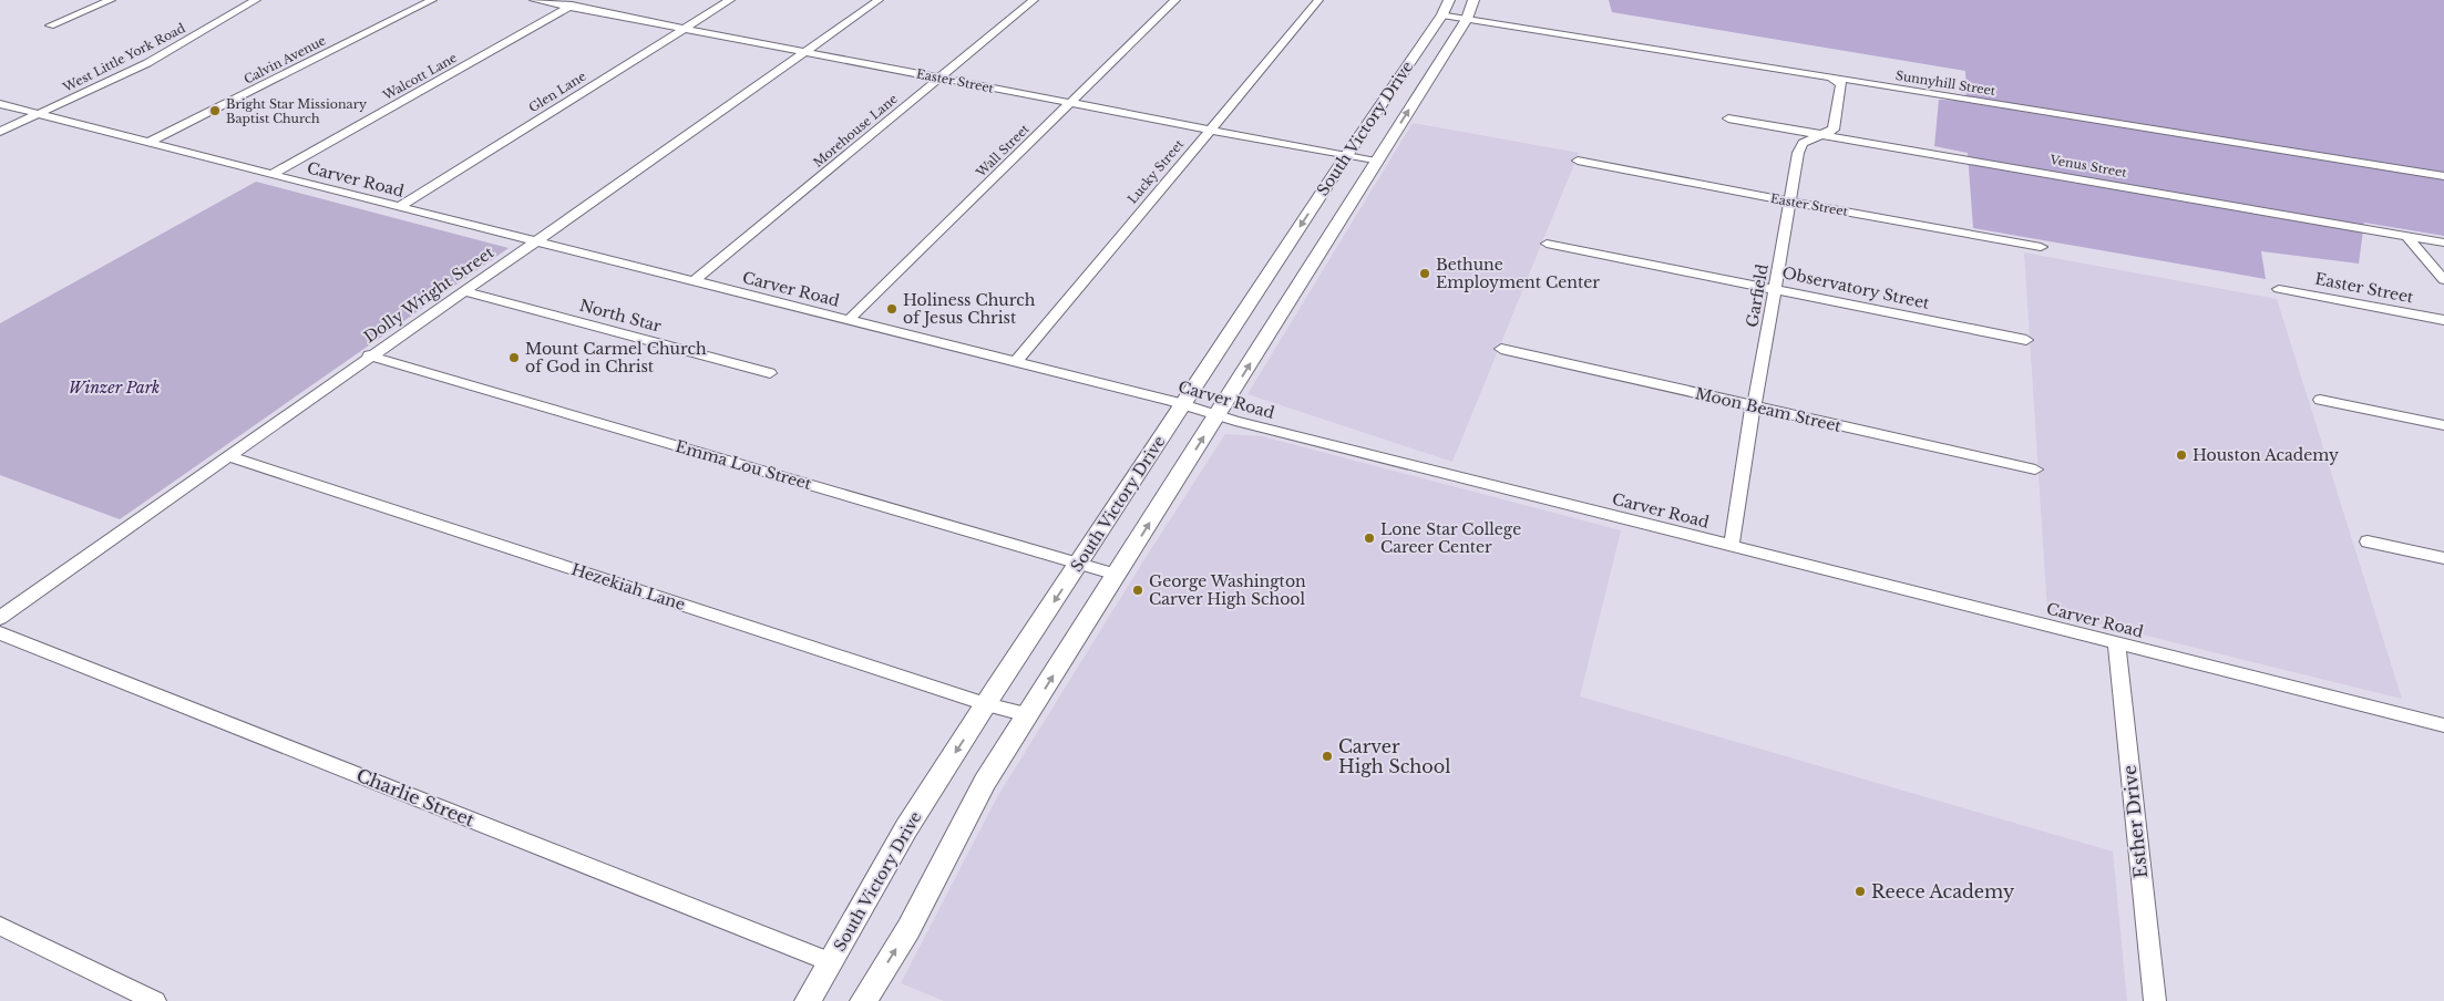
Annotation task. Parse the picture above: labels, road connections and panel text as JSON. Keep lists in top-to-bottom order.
{
  "streets": {
    "main road": ["South Victory Drive"],
    "street": [
      "West Little York Road",
      "Calvin Avenue",
      "Walcott Lane",
      "Easter Street",
      "Sunnyhill Street",
      "Glen Lane",
      "Morehouse Lane",
      "Wall Street",
      "Venus Street",
      "Lucky Street",
      "Carver Road",
      "Observatory Street",
      "Dolly Wright Street",
      "Garfield",
      "North Star",
      "Moon Beam Street",
      "Emma Lou Street",
      "Hezekiah Lane",
      "Charlie Street",
      "Esther Drive"
    ]
  },
  "crossings": [
    ["West Little York Road", "Carver Road"],
    ["Calvin Avenue", "Carver Road"],
    ["Walcott Lane", "Easter Street"],
    ["Walcott Lane", "Carver Road"],
    ["Easter Street", "Glen Lane"],
    ["Easter Street", "South Victory Drive"],
    ["Easter Street", "Morehouse Lane"],
    ["Easter Street", "Wall Street"],
    ["Easter Street", "Lucky Street"],
    ["Easter Street", "Dolly Wright Street"],
    ["Easter Street", "Garfield"],
    ["Sunnyhill Street", "South Victory Drive"],
    ["Sunnyhill Street", "Garfield"],
    ["Glen Lane", "Carver Road"],
    ["South Victory Drive", "Carver Road"],
    ["South Victory Drive", "Emma Lou Street"],
    ["South Victory Drive", "Hezekiah Lane"],
    ["South Victory Drive", "Charlie Street"],
    ["Morehouse Lane", "Carver Road"],
    ["Wall Street", "Carver Road"],
    ["Venus Street", "Garfield"],
    ["Lucky Street", "Carver Road"],
    ["Carver Road", "Dolly Wright Street"],
    ["Carver Road", "Garfield"],
    ["Carver Road", "Esther Drive"],
    ["Observatory Street", "Garfield"],
    ["Dolly Wright Street", "North Star"],
    ["Dolly Wright Street", "Emma Lou Street"],
    ["Dolly Wright Street", "Hezekiah Lane"],
    ["Garfield", "Moon Beam Street"]
  ],
  "parks": ["Winzer Park"],
  "places": [
    "Bright Star Missionary Baptist Church",
    "Bethune Employment Center",
    "Holiness Church of Jesus Christ",
    "Mount Carmel Church of God in Christ",
    "Houston Academy",
    "Lone Star College Career Center",
    "George Washington Carver High School",
    "Carver High School",
    "Reece Academy"
  ]
}
